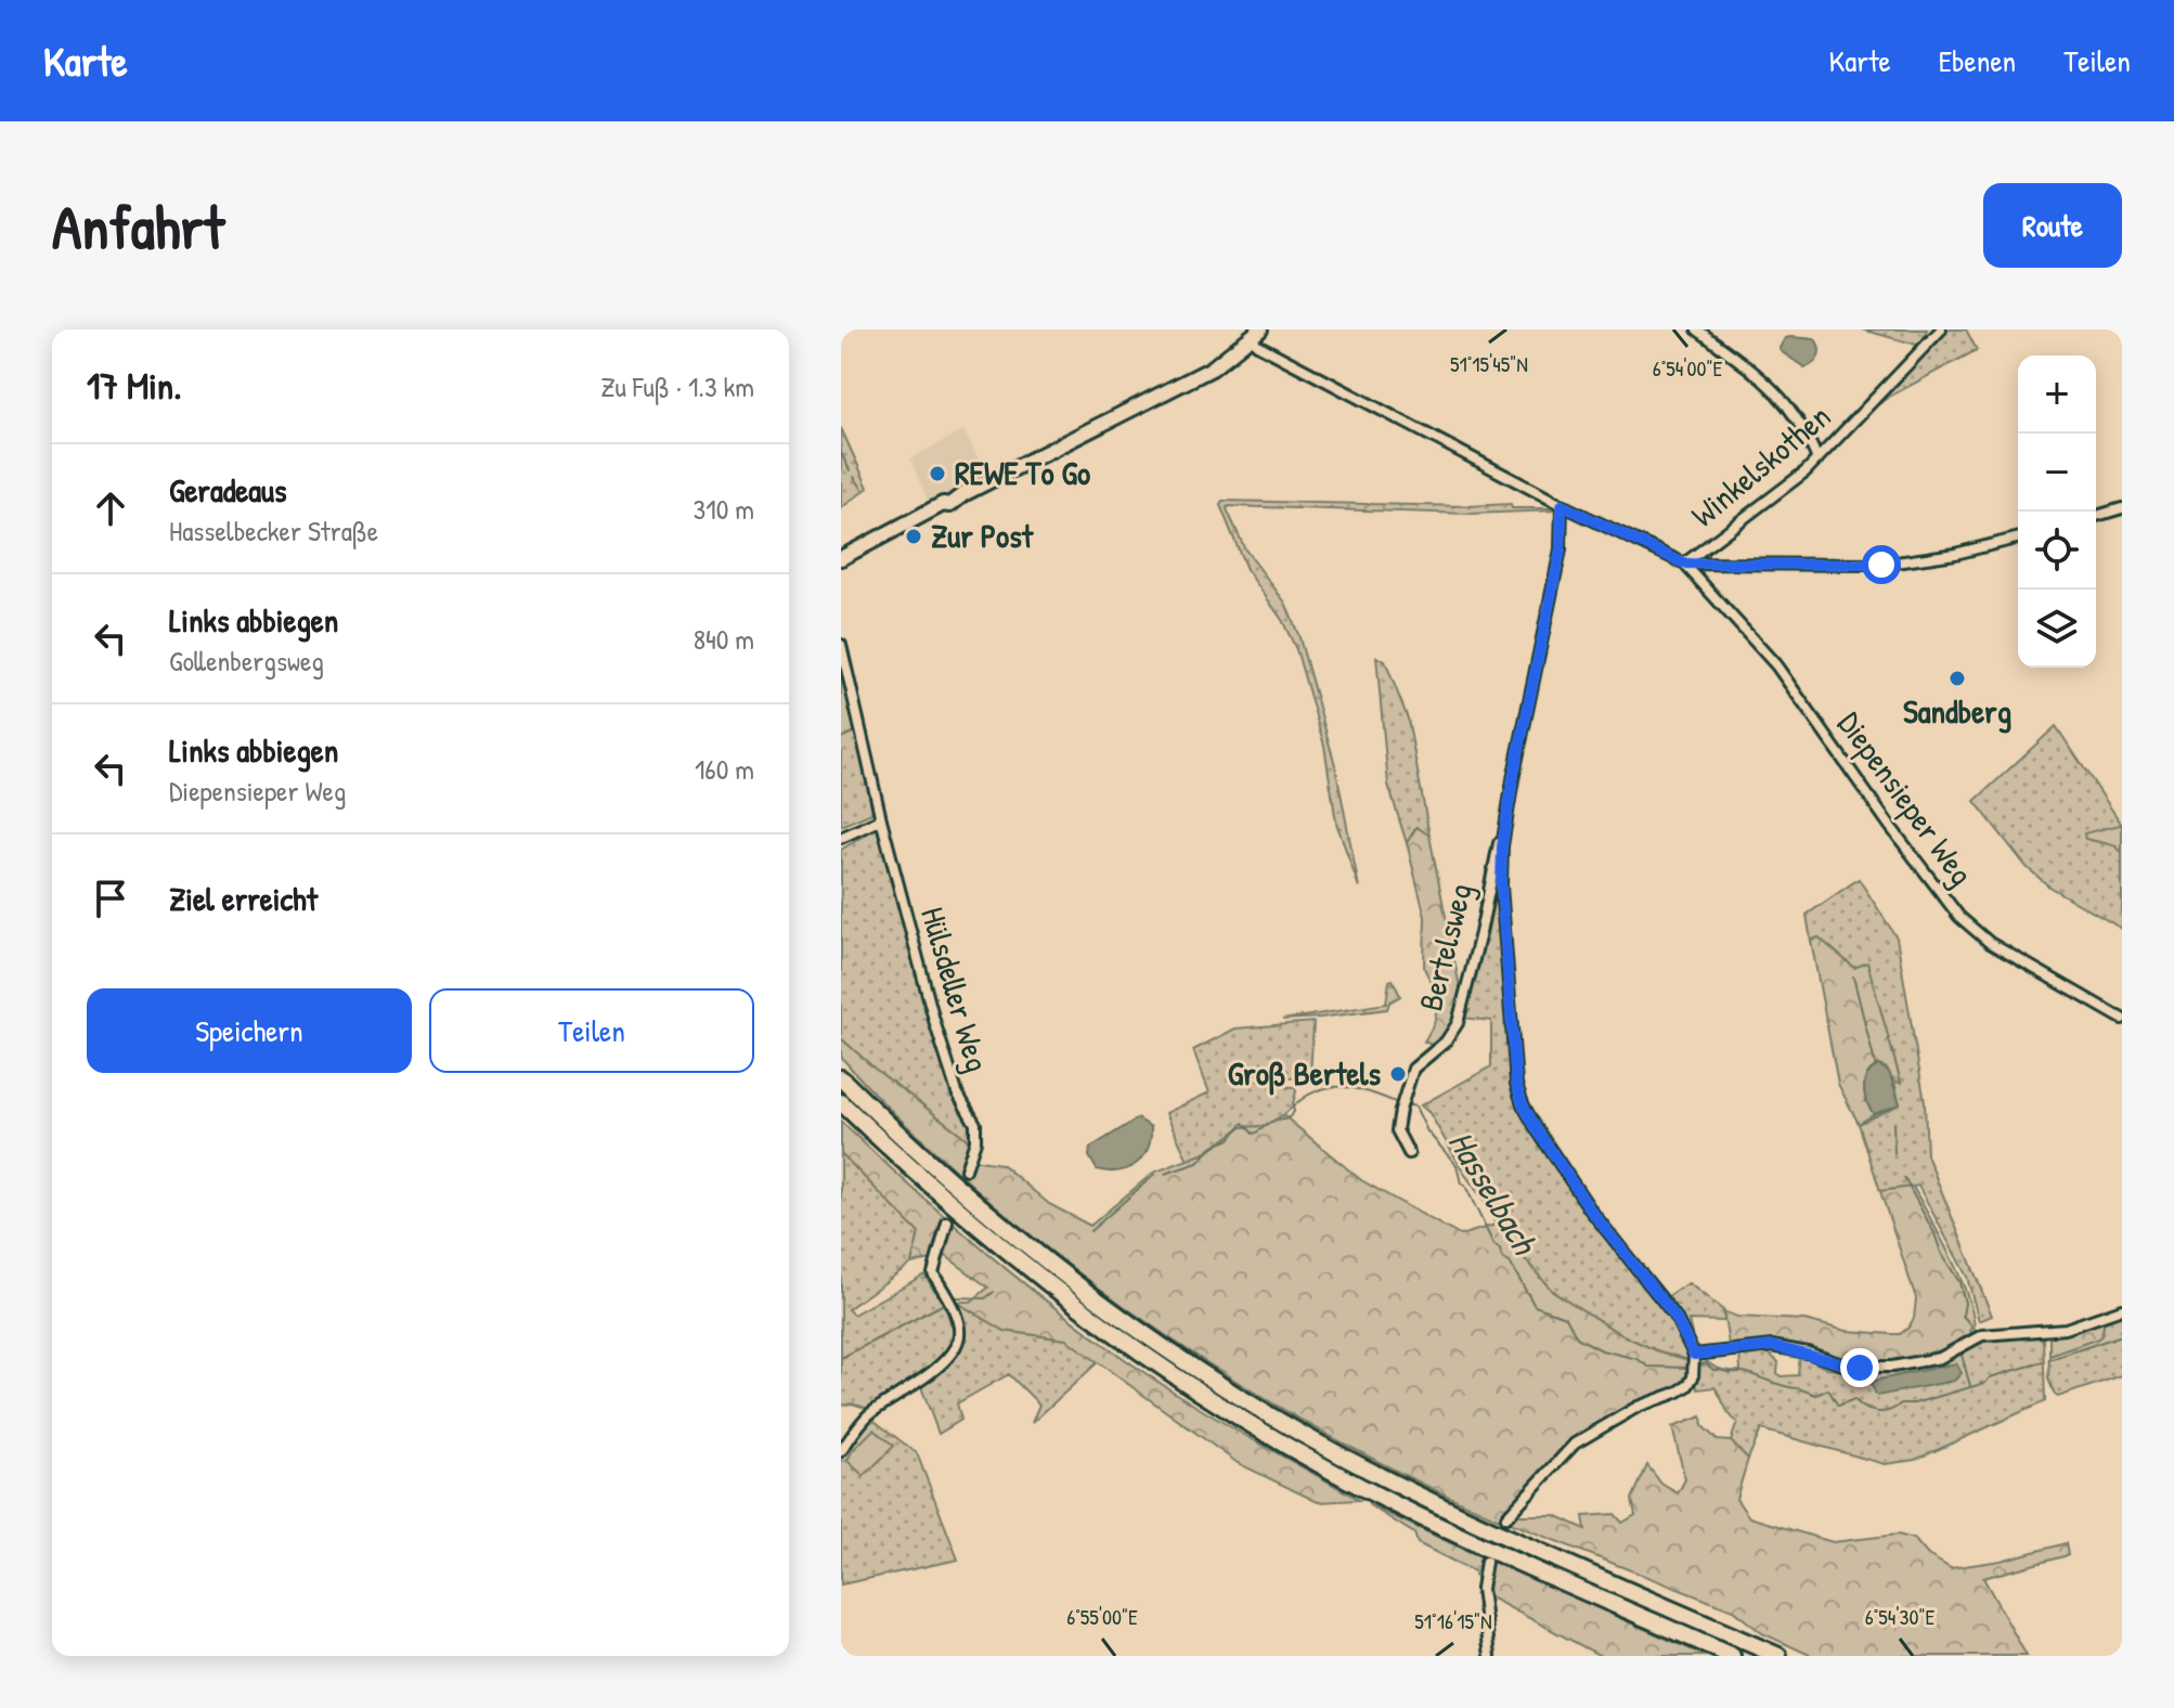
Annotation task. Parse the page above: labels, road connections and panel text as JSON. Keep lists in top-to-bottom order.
{
  "streets": {
    "street": [
      "Winkelskothen",
      "Diepensieper Weg",
      "Bertelsweg",
      "Hülsdeller Weg"
    ]
  },
  "crossings": [
    ["Winkelskothen", "Diepensieper Weg"]
  ],
  "water": ["Hasselbach"],
  "places": [
    "REWE To Go",
    "Zur Post",
    "Sandberg",
    "Groß Bertels"
  ],
  "page": {
    "header": "Karte",
    "nav": ["Karte", "Ebenen", "Teilen"],
    "buttons": [
      "Route",
      ["Speichern", "Teilen"]
    ],
    "title": "Anfahrt",
    "heading": ["17 Min.", "Zu Fuß · 1.3 km"],
    "map_buttons": ["+", "−"],
    "list": [
      ["Geradeaus", "Hasselbecker Straße", "310 m"],
      ["Links abbiegen", "Gollenbergsweg", "840 m"],
      ["Links abbiegen", "Diepensieper Weg", "160 m"],
      "Ziel erreicht"
    ]
  },
  "coordinates": [
    "51°15'45\"N",
    "6°54'00\"E",
    "6°55'00\"E",
    "6°54'30\"E",
    "51°16'15\"N"
  ]
}
